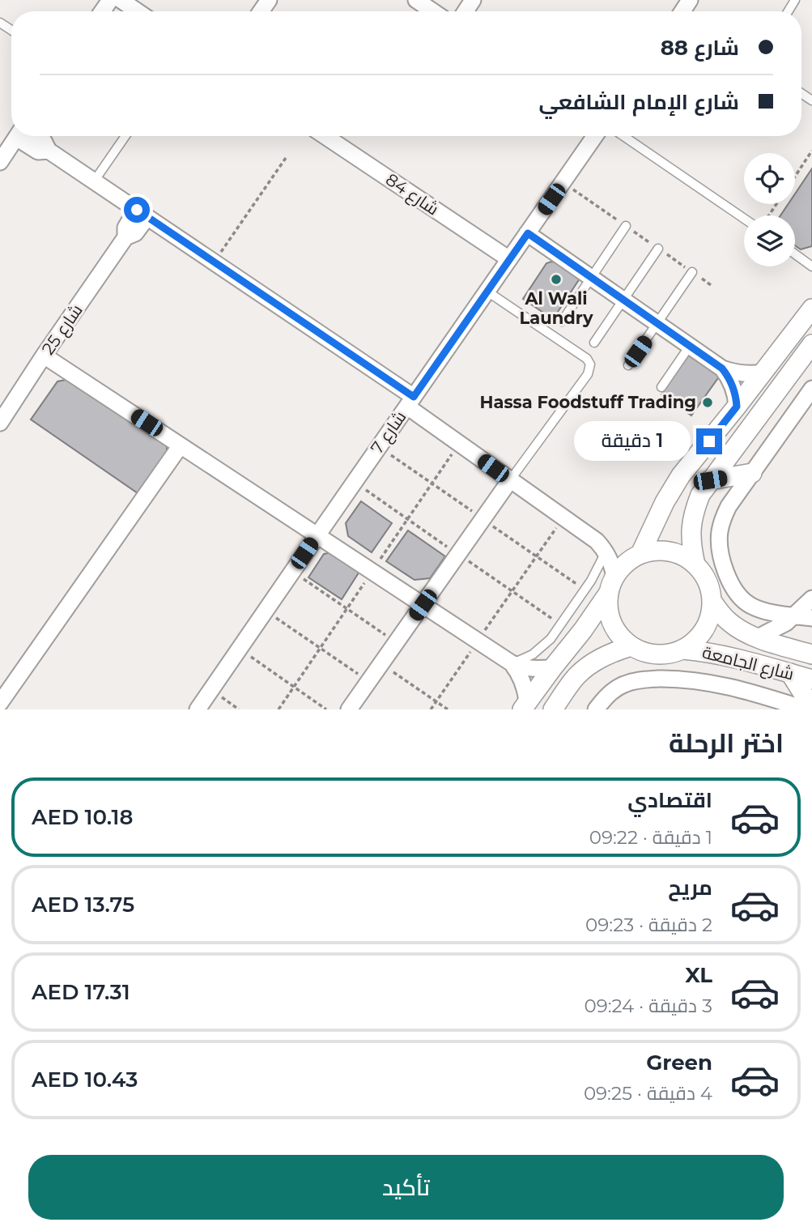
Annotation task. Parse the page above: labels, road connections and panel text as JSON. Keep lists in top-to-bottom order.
{
  "streets": {
    "street": [
      "شارع 84",
      "شارع 25",
      "شارع 7",
      "شارع الجامعة"
    ]
  },
  "crossings": [
    ["شارع 84", "شارع 7"]
  ],
  "places": ["Al Wali Laundry", "Hassa Foodstuff Trading"],
  "page": {
    "banner": ["شارع 88", "شارع الإمام الشافعي"],
    "bubble": "1 دقيقة",
    "heading": "اختر الرحلة",
    "list": [
      {
        "name": "اقتصادي",
        "note": "1 دقيقة · 09:22",
        "value": "AED 10.18"
      },
      {
        "name": "مريح",
        "note": "2 دقيقة · 09:23",
        "value": "AED 13.75"
      },
      {
        "name": "XL",
        "note": "3 دقيقة · 09:24",
        "value": "AED 17.31"
      },
      {
        "name": "Green",
        "note": "4 دقيقة · 09:25",
        "value": "AED 10.43"
      }
    ],
    "buttons": "تأكيد"
  }
}
